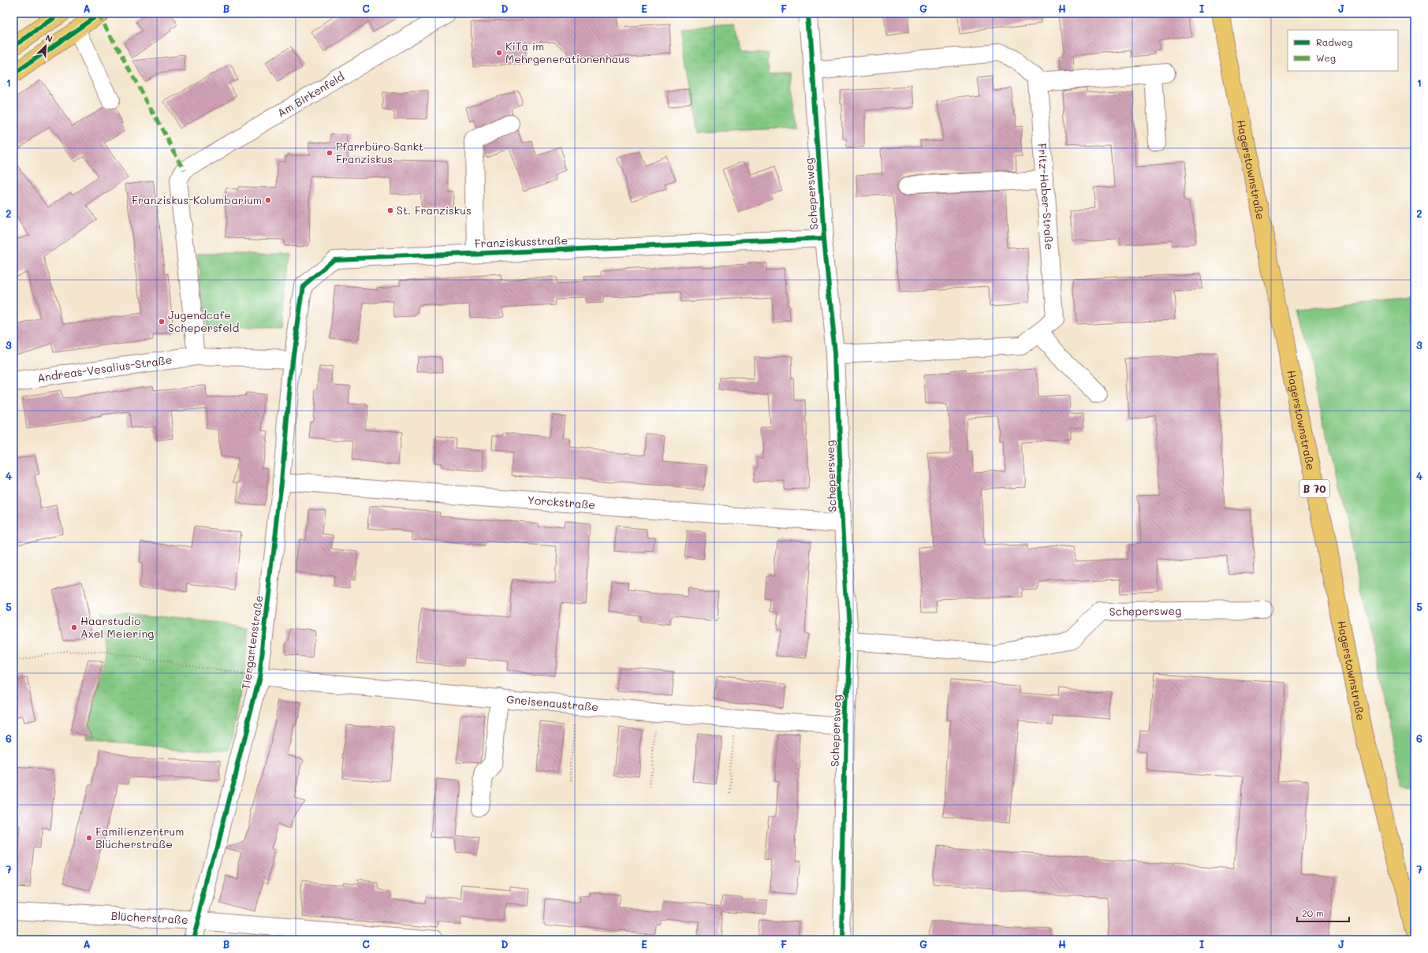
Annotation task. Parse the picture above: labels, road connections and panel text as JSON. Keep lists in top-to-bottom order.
{
  "streets": {
    "main road": ["Hagerstownstraße", "B 70"],
    "street": [
      "Am Birkenfeld",
      "Schepersweg",
      "Fritz-Haber-Straße",
      "Franziskusstraße",
      "Andreas-Vesalius-Straße",
      "Yorckstraße",
      "Tiergartenstraße",
      "Gneisenaustraße",
      "Blücherstraße"
    ]
  },
  "crossings": [
    ["Am Birkenfeld", "Andreas-Vesalius-Straße"],
    ["Schepersweg", "Fritz-Haber-Straße"],
    ["Schepersweg", "Franziskusstraße"],
    ["Schepersweg", "Yorckstraße"],
    ["Schepersweg", "Gneisenaustraße"],
    ["Franziskusstraße", "Tiergartenstraße"],
    ["Yorckstraße", "Tiergartenstraße"],
    ["Tiergartenstraße", "Gneisenaustraße"],
    ["Tiergartenstraße", "Blücherstraße"]
  ],
  "places": [
    "KiTa im Mehrgenerationenhaus",
    "Pfarrbüro Sankt Franziskus",
    "Franziskus-Kolumbarium",
    "St. Franziskus",
    "Jugendcafe Schepersfeld",
    "Haarstudio Axel Meiering",
    "Familienzentrum Blücherstraße"
  ],
  "legend": ["Radweg", "Weg"],
  "scale_bar": "20 m",
  "north": "top right",
  "grid": {
    "columns": [
      "A",
      "B",
      "C",
      "D",
      "E",
      "F",
      "G",
      "H",
      "I",
      "J"
    ],
    "rows": [
      "1",
      "2",
      "3",
      "4",
      "5",
      "6",
      "7"
    ]
  }
}
